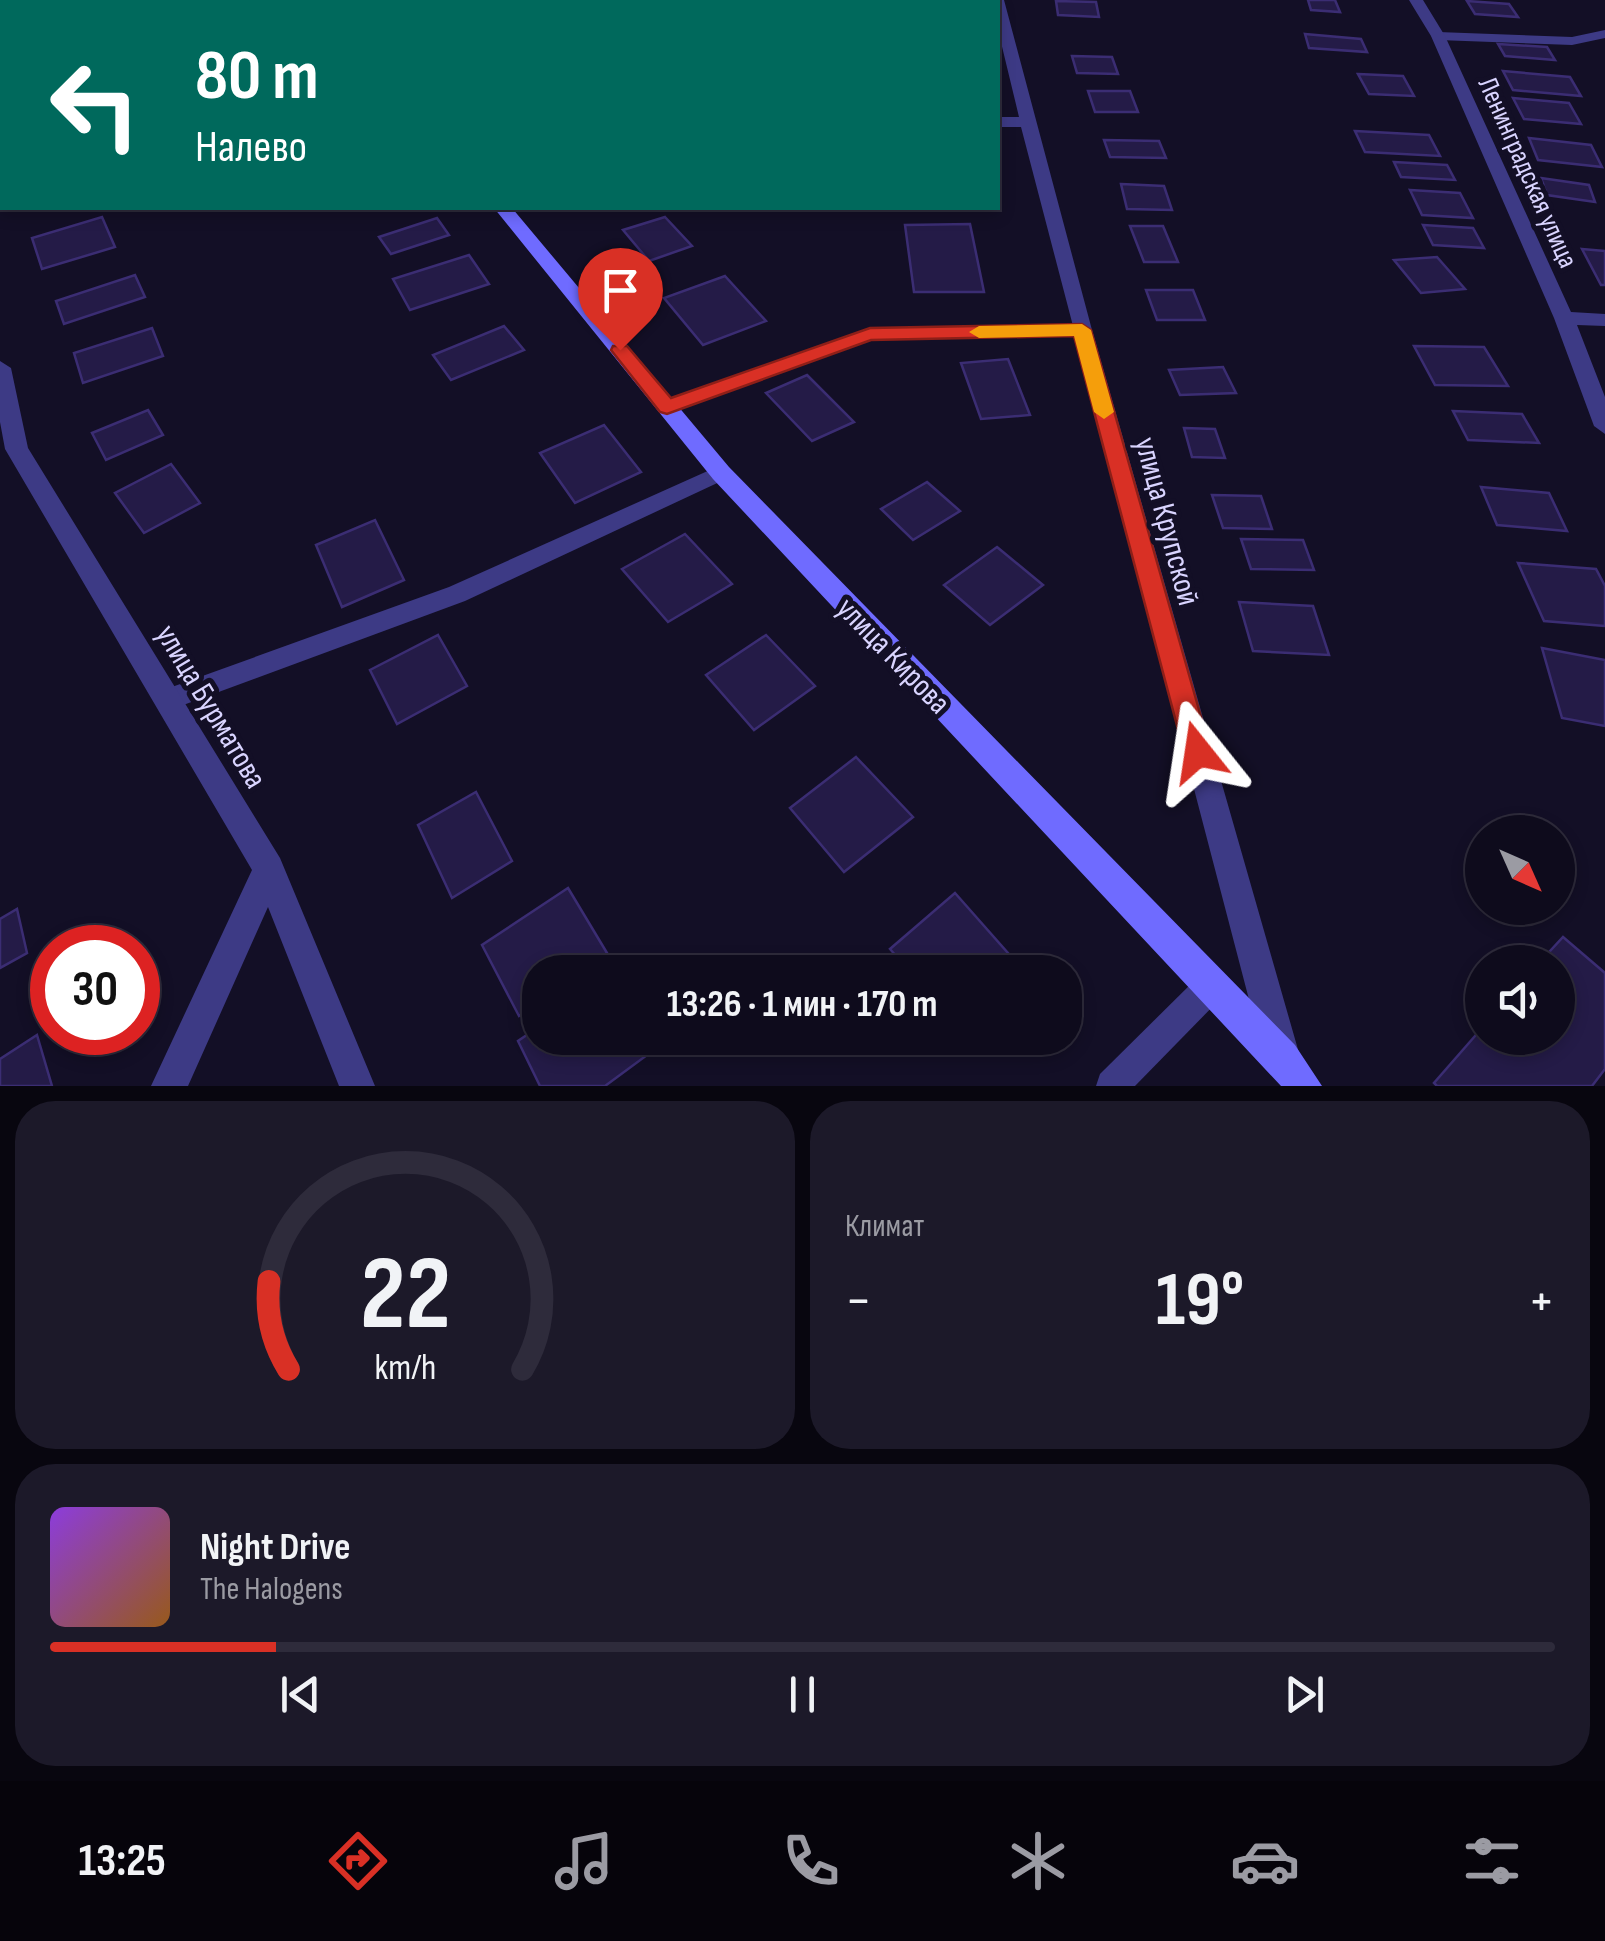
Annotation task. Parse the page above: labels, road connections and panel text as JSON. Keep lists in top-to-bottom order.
{
  "streets": {
    "main road": ["улица Кирова"],
    "street": ["Ленинградская улица", "улица Крупской", "улица Бурматова"]
  },
  "crossings": [
    ["улица Крупской", "улица Кирова"]
  ],
  "north": "bottom right",
  "page": {
    "turn": ["80 m", "Налево"],
    "limit": "30",
    "trip": "13:26 · 1 мин · 170 m",
    "tile": "Климат",
    "heat": ["−", "19°", "+"],
    "song": ["Night Drive", "The Halogens"],
    "tabs": "13:25",
    "gauge": ["22", "km/h"]
  }
}
